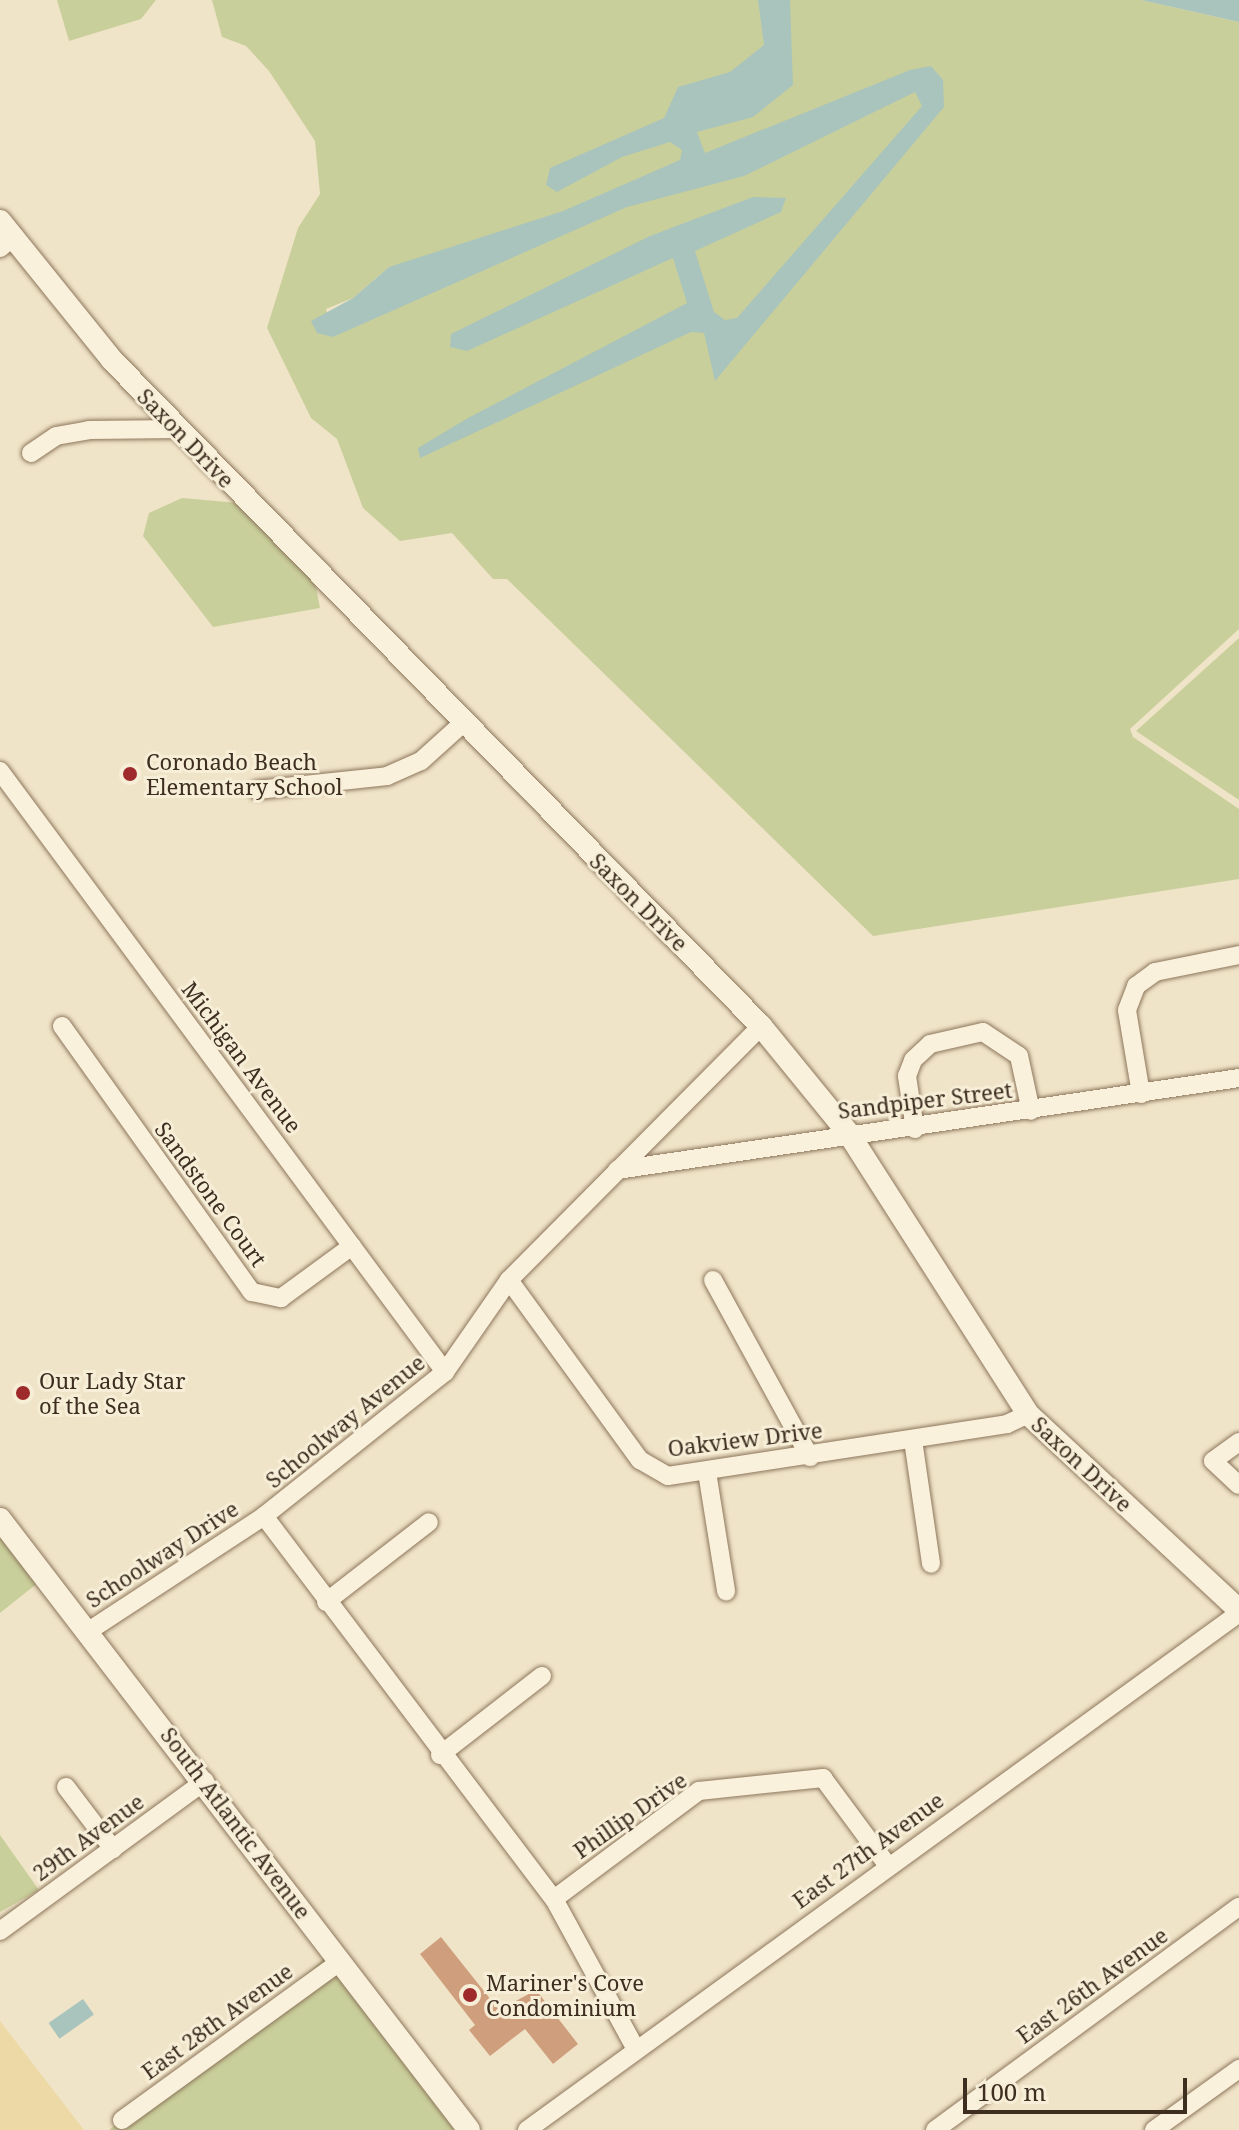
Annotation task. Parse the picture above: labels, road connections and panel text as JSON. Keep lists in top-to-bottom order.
{
  "streets": {
    "street": [
      "Saxon Drive",
      "Michigan Avenue",
      "Sandpiper Street",
      "Sandstone Court",
      "Schoolway Avenue",
      "Oakview Drive",
      "Schoolway Drive",
      "Phillip Drive",
      "South Atlantic Avenue",
      "29th Avenue",
      "East 27th Avenue",
      "East 26th Avenue",
      "East 28th Avenue"
    ]
  },
  "crossings": [
    ["Saxon Drive", "Sandpiper Street"],
    ["Saxon Drive", "Schoolway Avenue"],
    ["Saxon Drive", "Oakview Drive"],
    ["Saxon Drive", "East 27th Avenue"],
    ["Michigan Avenue", "Sandstone Court"],
    ["Michigan Avenue", "Schoolway Avenue"],
    ["Sandpiper Street", "Schoolway Avenue"],
    ["Schoolway Avenue", "Oakview Drive"],
    ["Schoolway Avenue", "Schoolway Drive"],
    ["Schoolway Avenue", "Phillip Drive"],
    ["Schoolway Avenue", "East 27th Avenue"],
    ["Schoolway Drive", "South Atlantic Avenue"],
    ["Phillip Drive", "East 27th Avenue"],
    ["South Atlantic Avenue", "29th Avenue"],
    ["South Atlantic Avenue", "East 28th Avenue"]
  ],
  "places": ["Coronado Beach Elementary School", "Our Lady Star of the Sea", "Mariner's Cove Condominium"],
  "scale_bar": "100 m"
}
